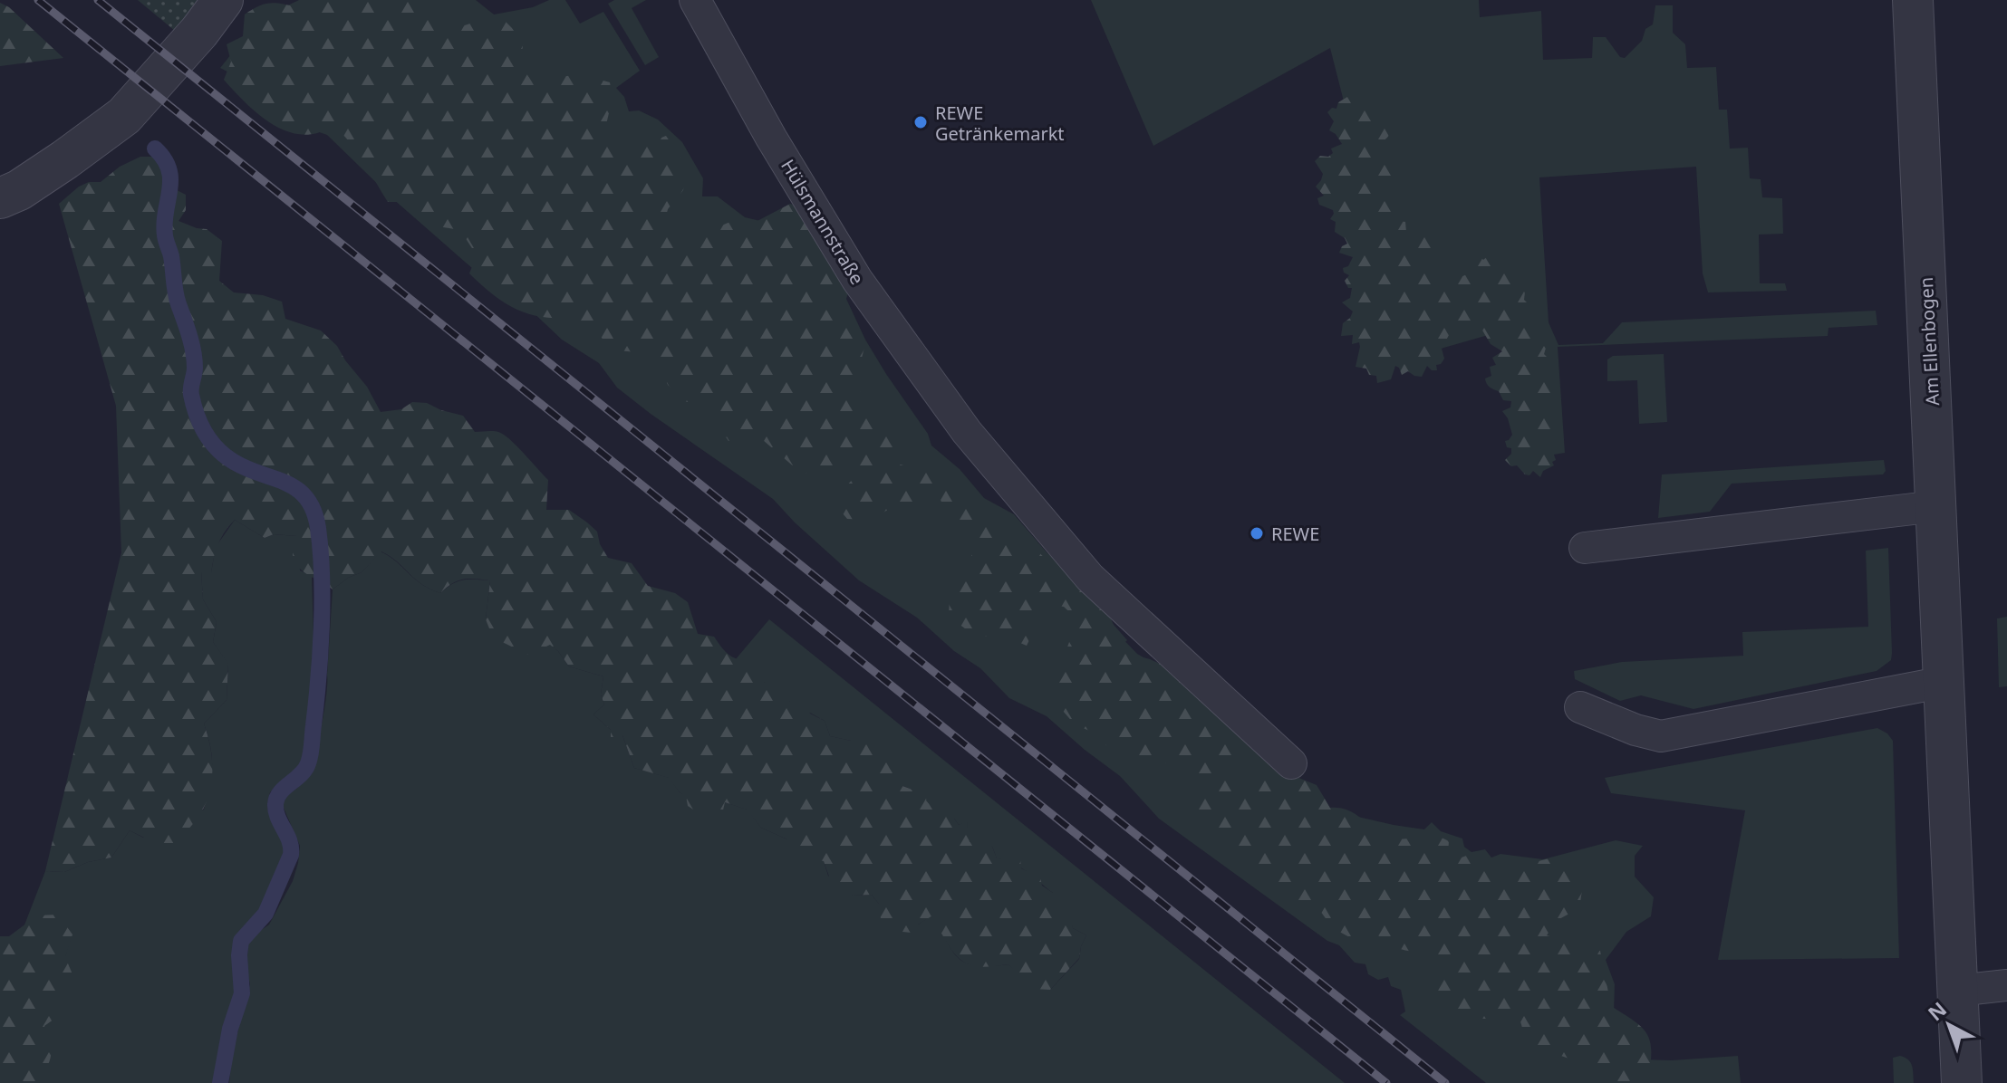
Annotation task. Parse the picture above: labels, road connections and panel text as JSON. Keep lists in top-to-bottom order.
{
  "streets": {
    "street": ["Am Ellenbogen"],
    "lane": ["Hülsmannstraße"]
  },
  "places": ["REWE Getränkemarkt", "REWE"],
  "north": "top left"
}
